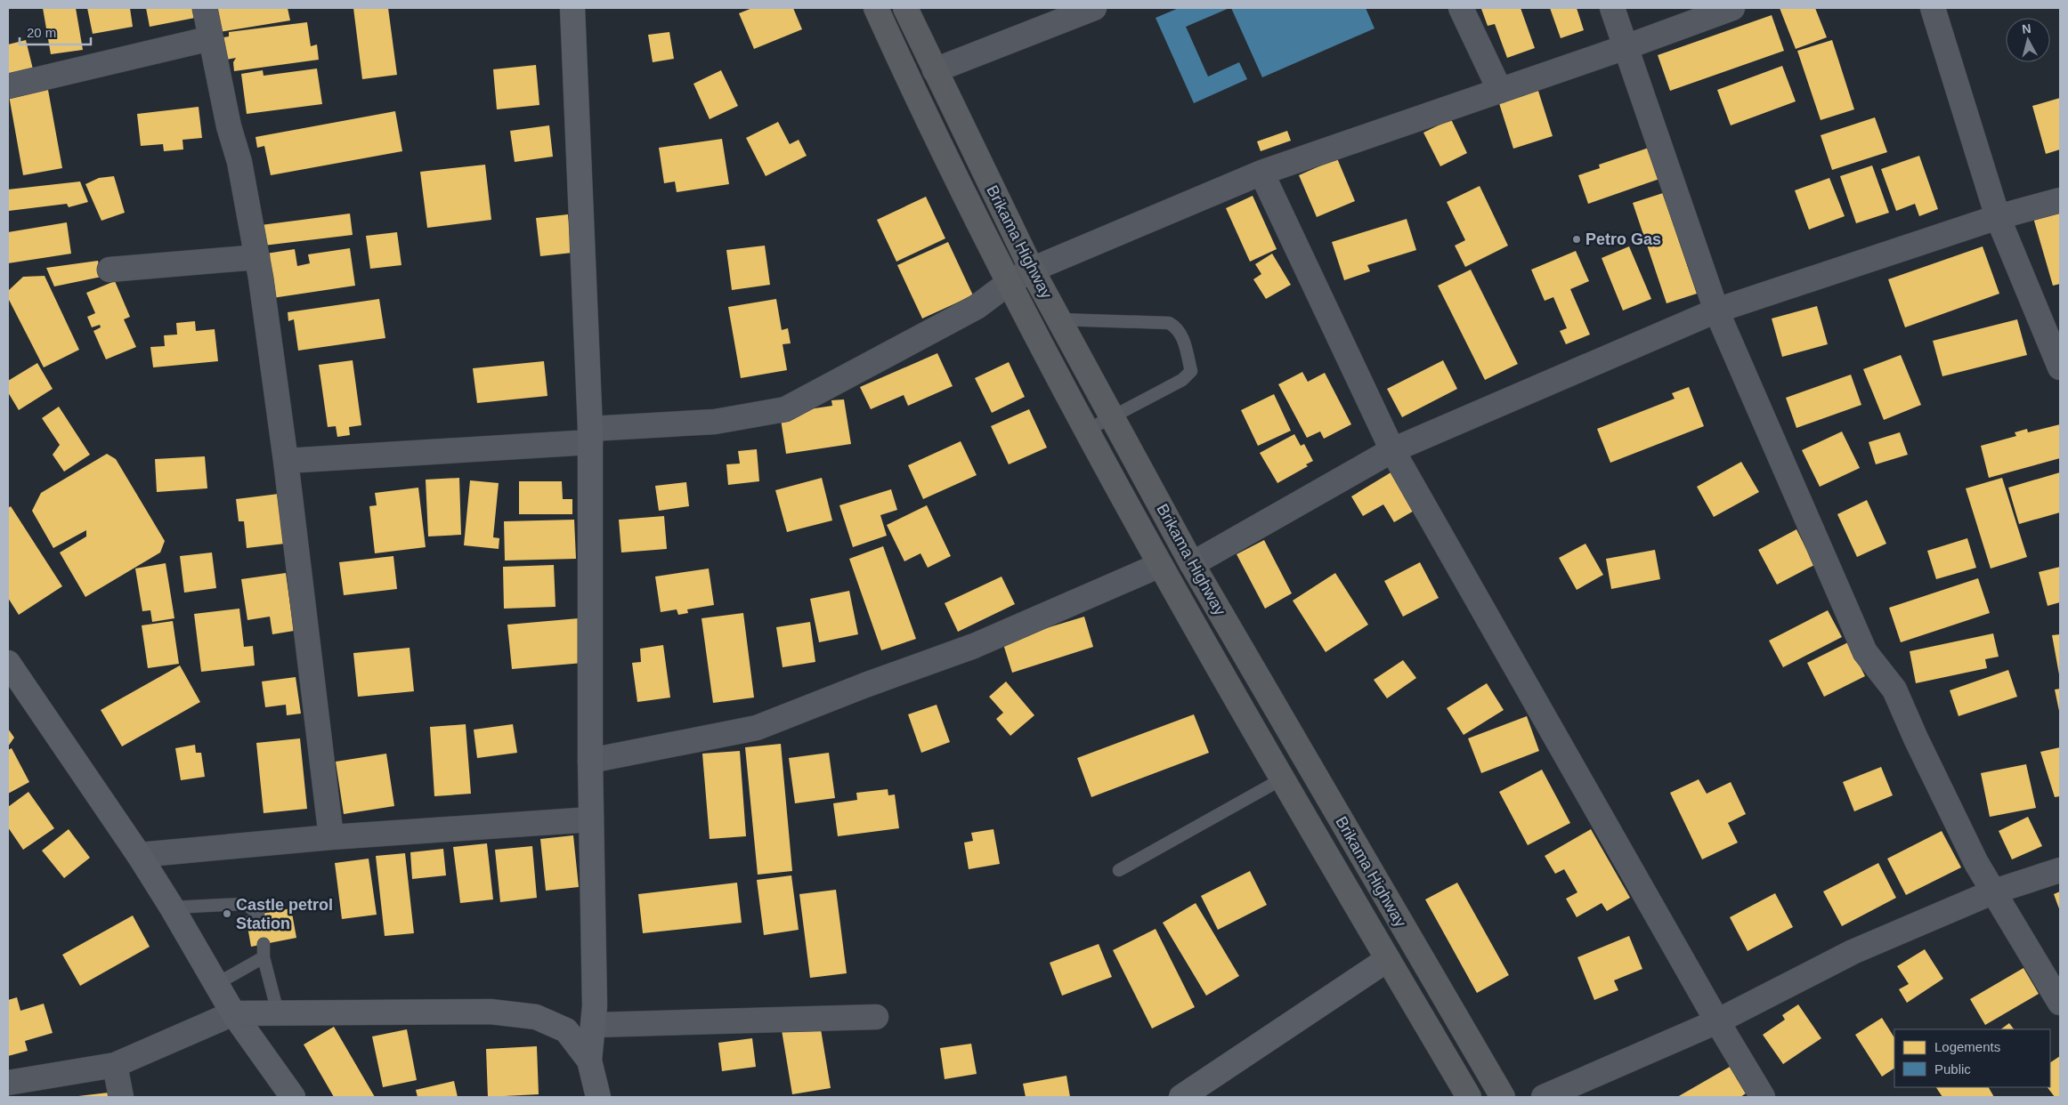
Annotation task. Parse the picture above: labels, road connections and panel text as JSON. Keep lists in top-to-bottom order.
{
  "streets": {
    "highway": ["Brikama Highway"]
  },
  "places": ["Petro Gas", "Castle petrol Station"],
  "legend": ["Logements", "Public"],
  "scale_bar": "20 m",
  "north": "top"
}
